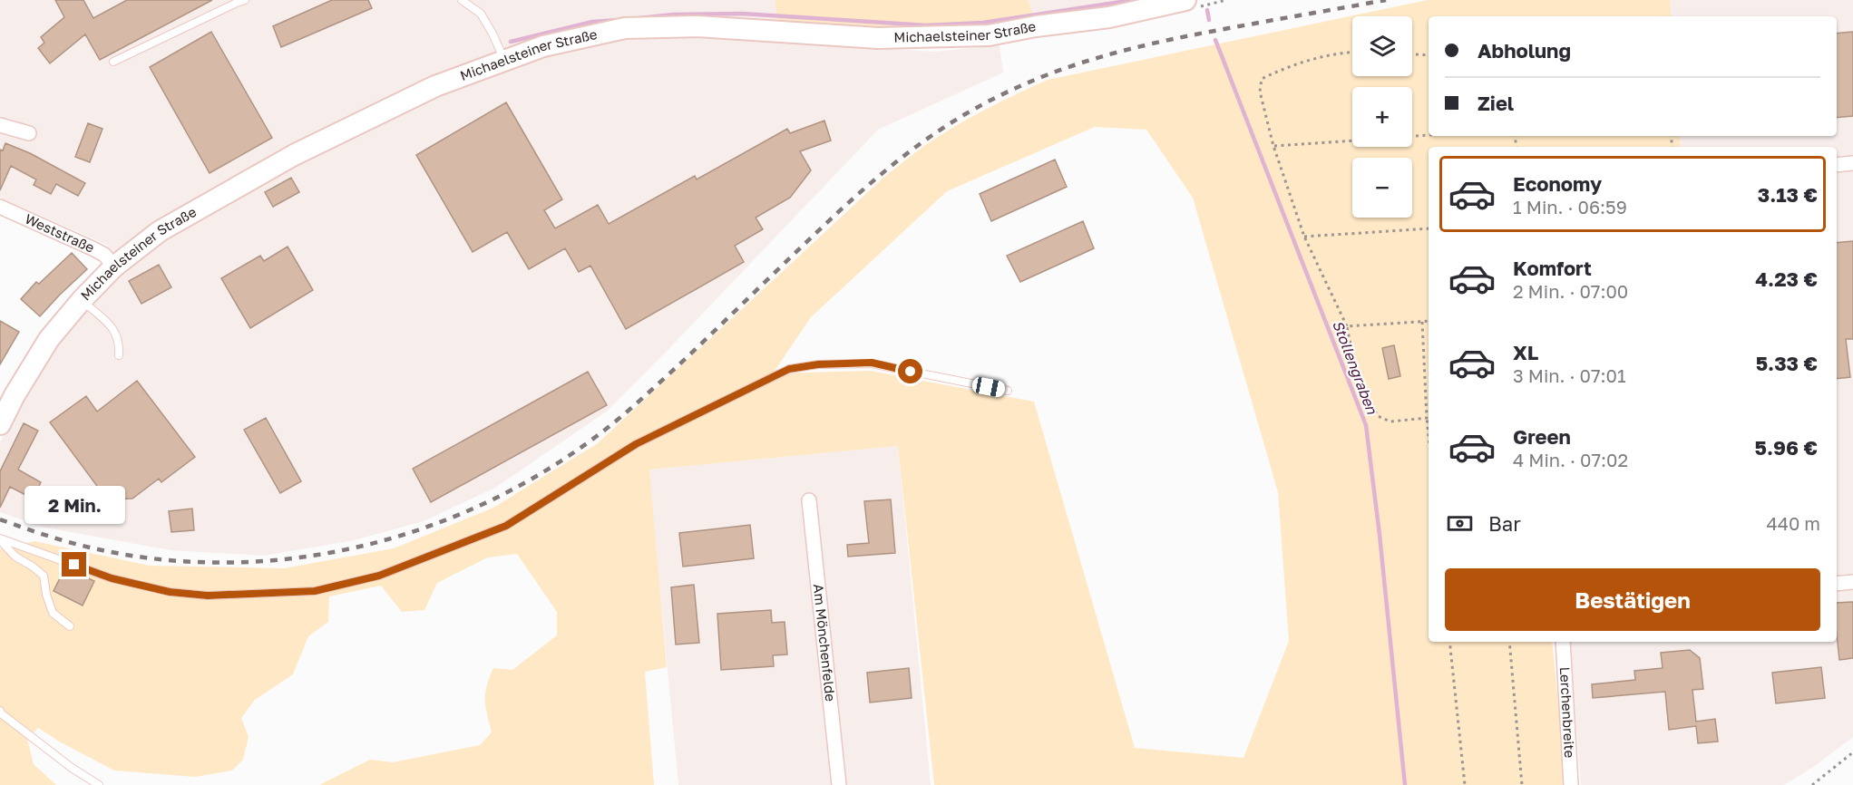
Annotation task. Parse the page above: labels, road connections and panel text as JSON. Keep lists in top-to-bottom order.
{
  "streets": {
    "street": [
      "Michaelsteiner Straße",
      "Weststraße",
      "Am Mönchenfelde",
      "Lerchenbreite"
    ]
  },
  "crossings": [
    ["Michaelsteiner Straße", "Weststraße"]
  ],
  "water": ["Stollengraben"],
  "page": {
    "map_buttons": ["+", "−"],
    "banner": ["Abholung", "Ziel"],
    "list": [
      {
        "name": "Economy",
        "note": "1 Min. · 06:59",
        "value": "3.13 €"
      },
      {
        "name": "Komfort",
        "note": "2 Min. · 07:00",
        "value": "4.23 €"
      },
      {
        "name": "XL",
        "note": "3 Min. · 07:01",
        "value": "5.33 €"
      },
      {
        "name": "Green",
        "note": "4 Min. · 07:02",
        "value": "5.96 €"
      }
    ],
    "bubble": "2 Min.",
    "pay": ["Bar", "440 m"],
    "buttons": "Bestätigen"
  }
}
